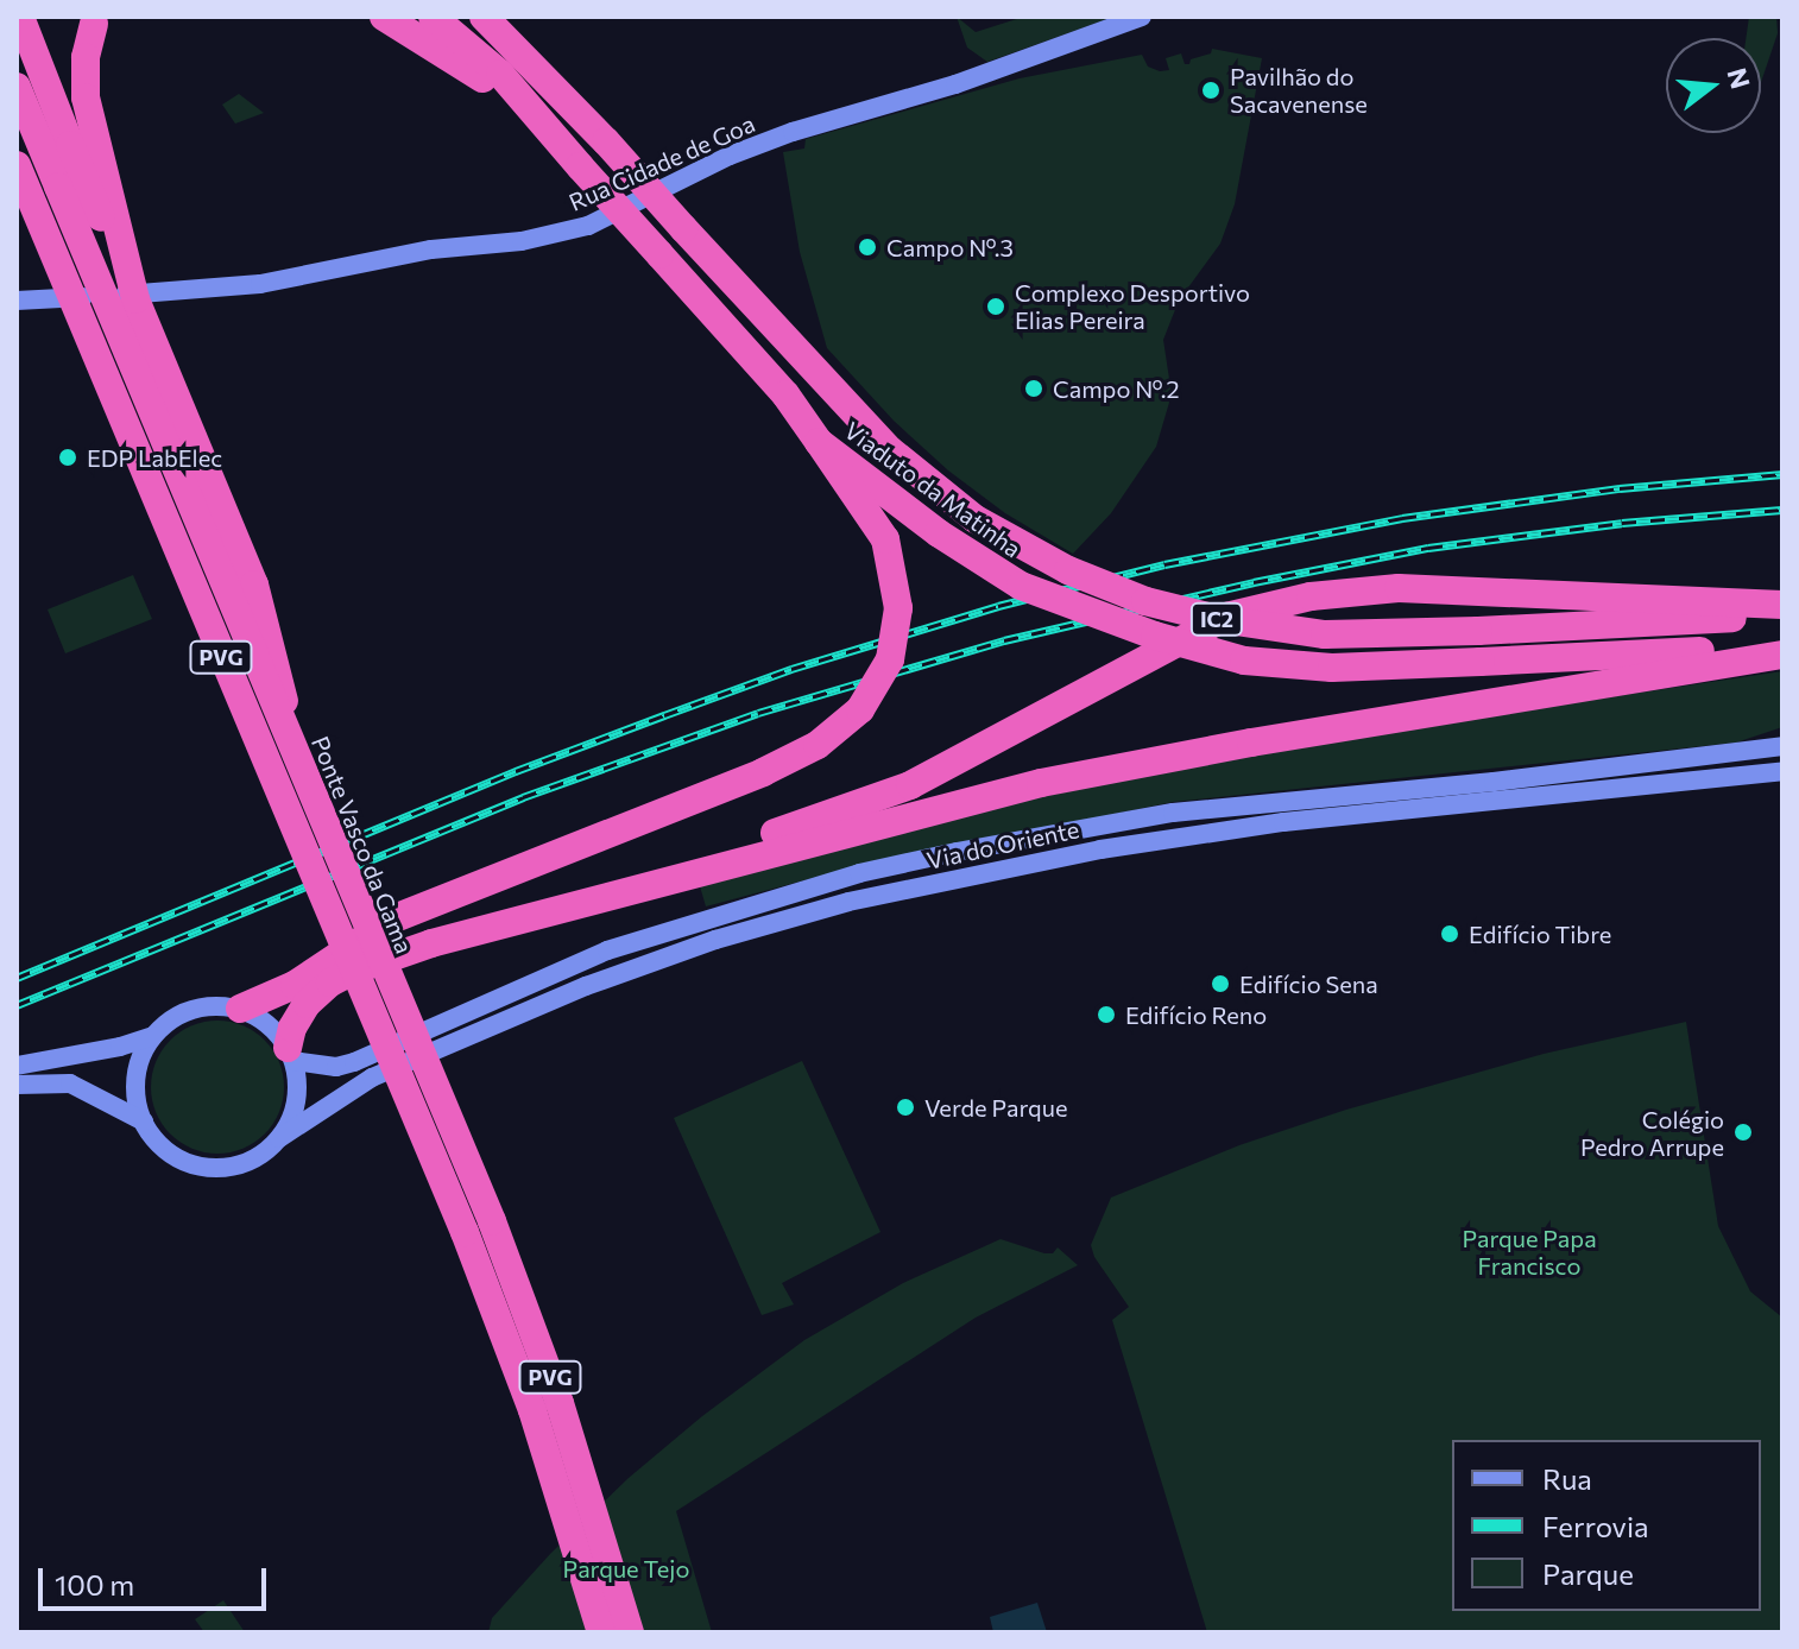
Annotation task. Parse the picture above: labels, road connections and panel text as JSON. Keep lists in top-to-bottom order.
{
  "streets": {
    "highway": [
      "Viaduto da Matinha",
      "IC2",
      "PVG",
      "Ponte Vasco da Gama"
    ],
    "street": ["Rua Cidade de Goa", "Via do Oriente"]
  },
  "crossings": [
    ["Viaduto da Matinha", "IC2"]
  ],
  "parks": ["Parque Papa Francisco", "Parque Tejo"],
  "places": [
    "Pavilhão do Sacavenense",
    "Campo Nº.3",
    "Complexo Desportivo Elias Pereira",
    "Campo Nº.2",
    "EDP LabElec",
    "Edifício Tibre",
    "Edifício Sena",
    "Edifício Reno",
    "Verde Parque",
    "Colégio Pedro Arrupe"
  ],
  "legend": ["Rua", "Ferrovia", "Parque"],
  "scale_bar": "100 m",
  "north": "right"
}
